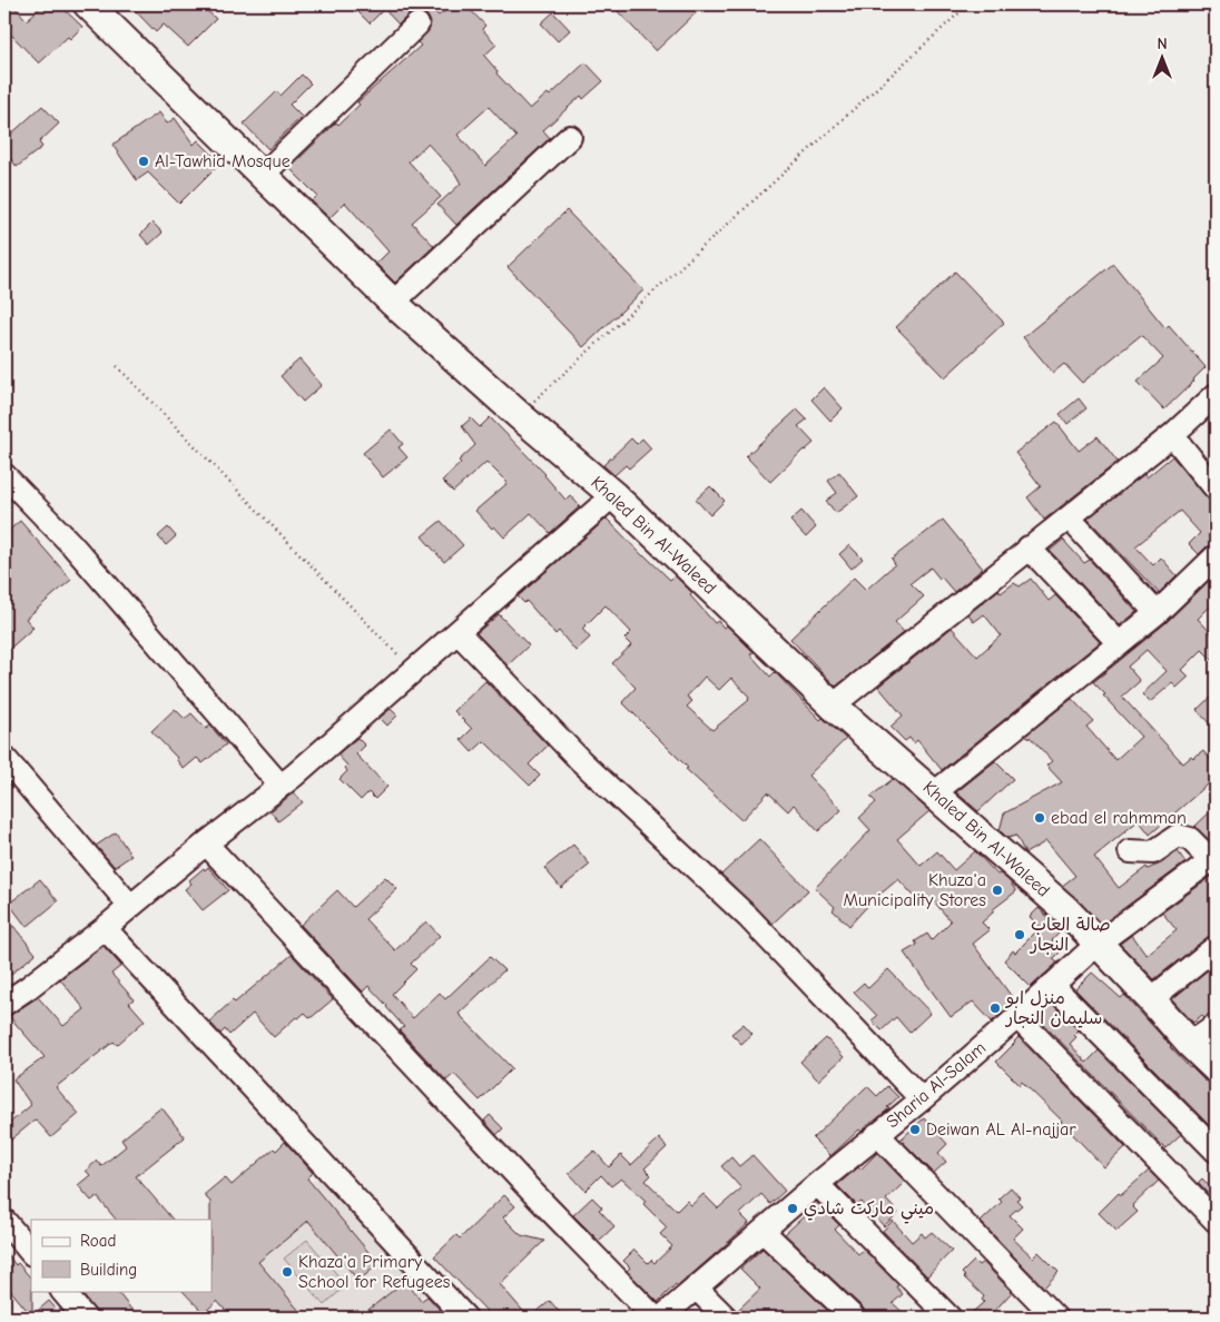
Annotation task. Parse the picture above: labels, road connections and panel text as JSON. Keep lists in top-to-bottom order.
{
  "streets": {
    "main road": ["Khaled Bin Al-Waleed"],
    "street": ["Sharia Al-Salam"]
  },
  "crossings": [
    ["Khaled Bin Al-Waleed", "Sharia Al-Salam"]
  ],
  "places": [
    "Al-Tawhid Mosque",
    "ebad el rahmman",
    "Khuza'a Municipality Stores",
    "صالة العاب النجار",
    "منزل ابو سليمان النجار",
    "Deiwan AL Al-najjar",
    "ميني ماركت شادي",
    "Khaza'a Primary School for Refugees"
  ],
  "legend": ["Road", "Building"],
  "north": "top"
}
